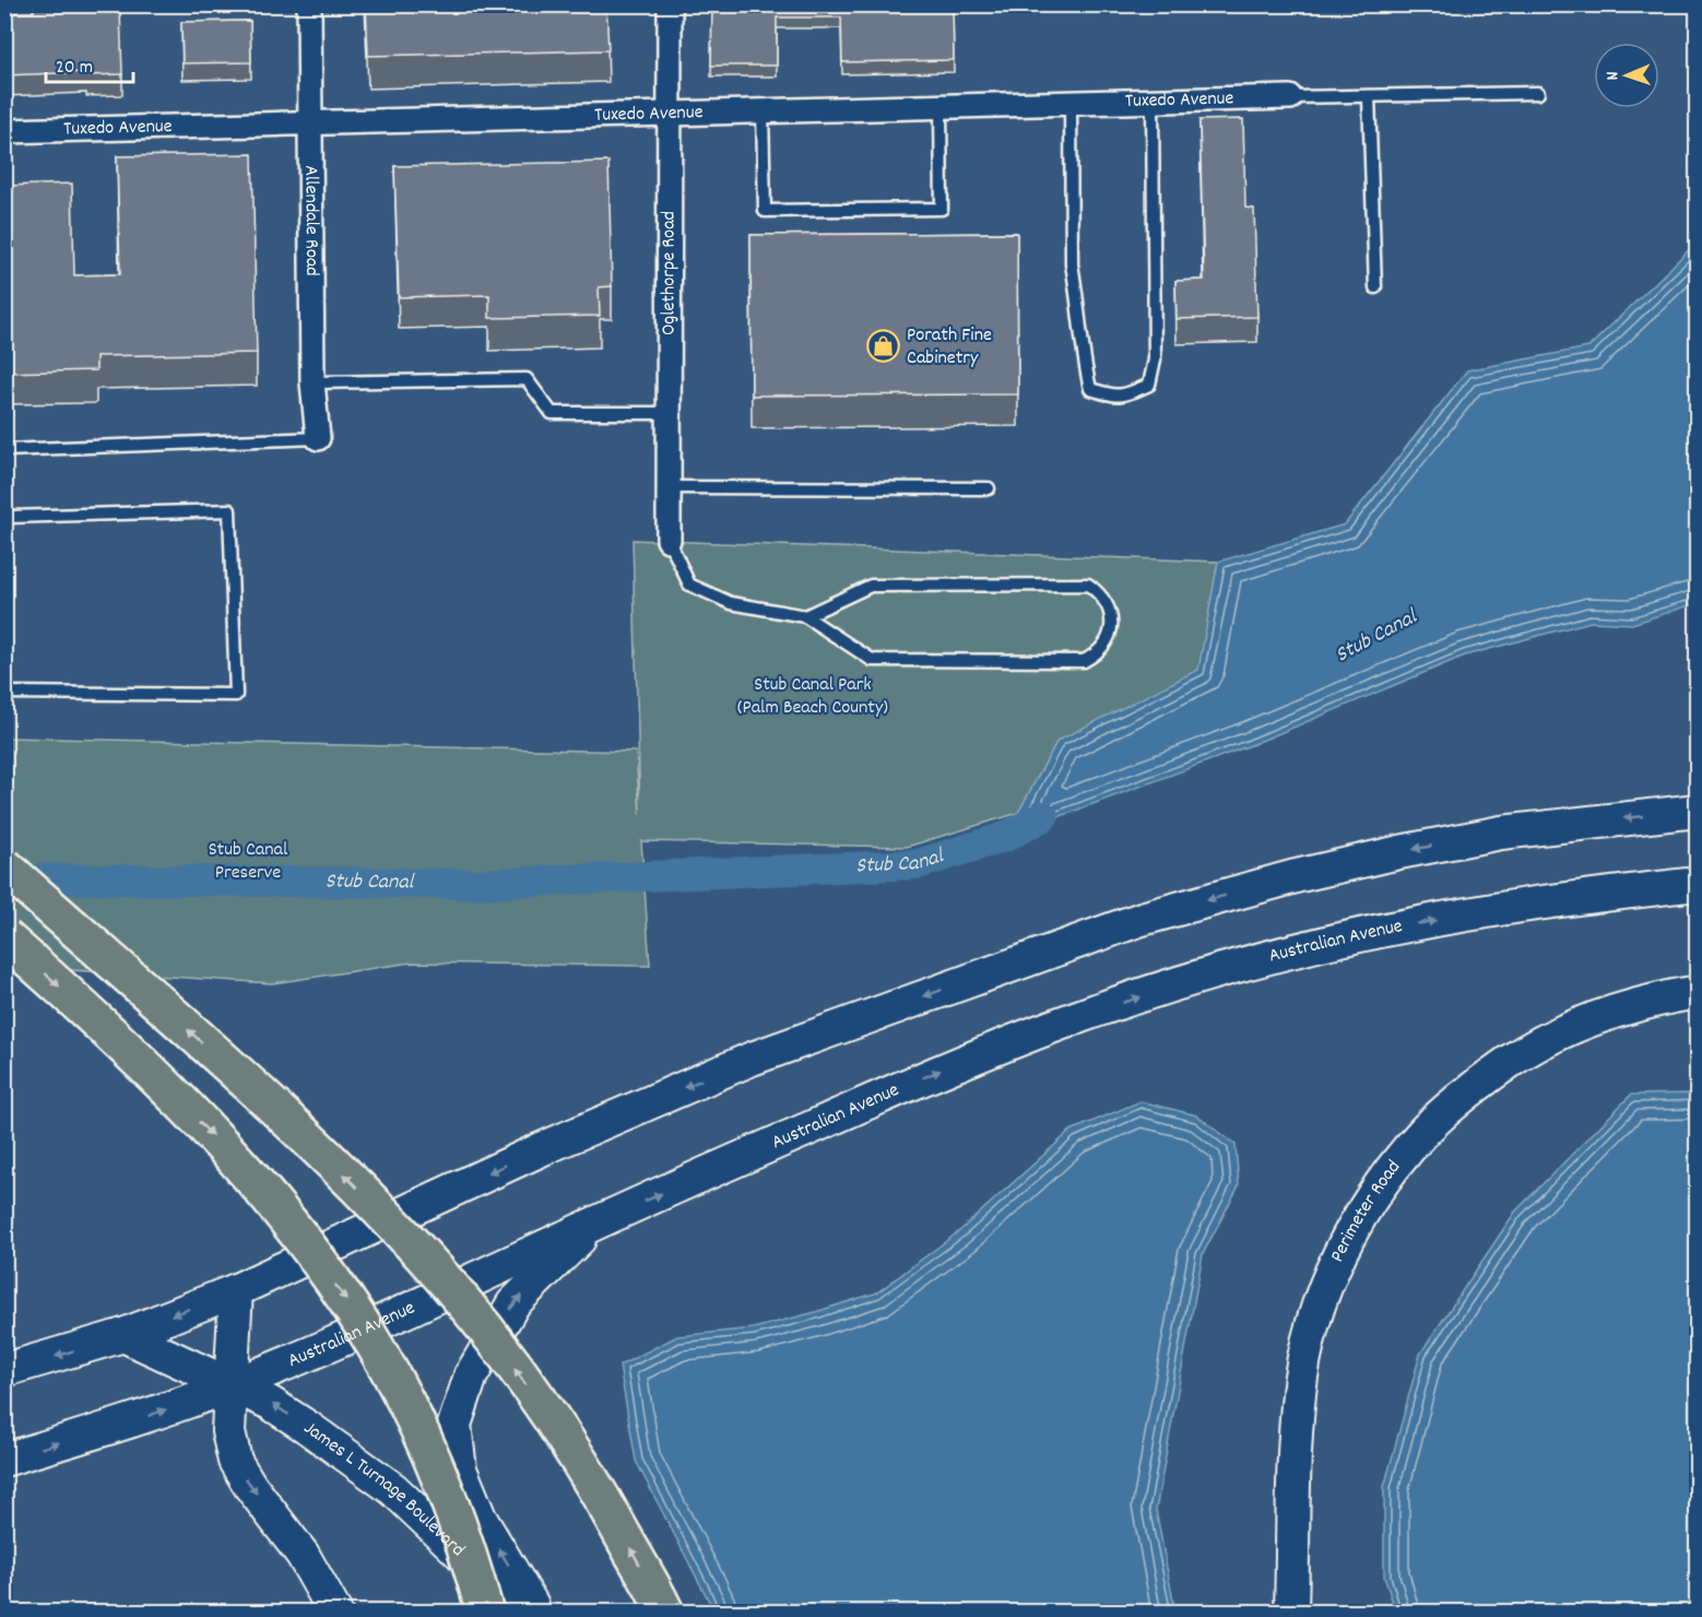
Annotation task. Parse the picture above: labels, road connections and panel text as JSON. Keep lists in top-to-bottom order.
{
  "streets": {
    "main road": ["Australian Avenue", "Perimeter Road", "James L Turnage Boulevard"],
    "street": ["Tuxedo Avenue", "Allendale Road", "Oglethorpe Road"]
  },
  "crossings": [
    ["Tuxedo Avenue", "Allendale Road"],
    ["Tuxedo Avenue", "Oglethorpe Road"],
    ["Australian Avenue", "James L Turnage Boulevard"]
  ],
  "one_way": ["James L Turnage Boulevard"],
  "water": ["Stub Canal"],
  "parks": ["Stub Canal Park (Palm Beach County)", "Stub Canal Preserve"],
  "places": {
    "shop": ["Porath Fine Cabinetry"]
  },
  "scale_bar": "20 m",
  "north": "left"
}
